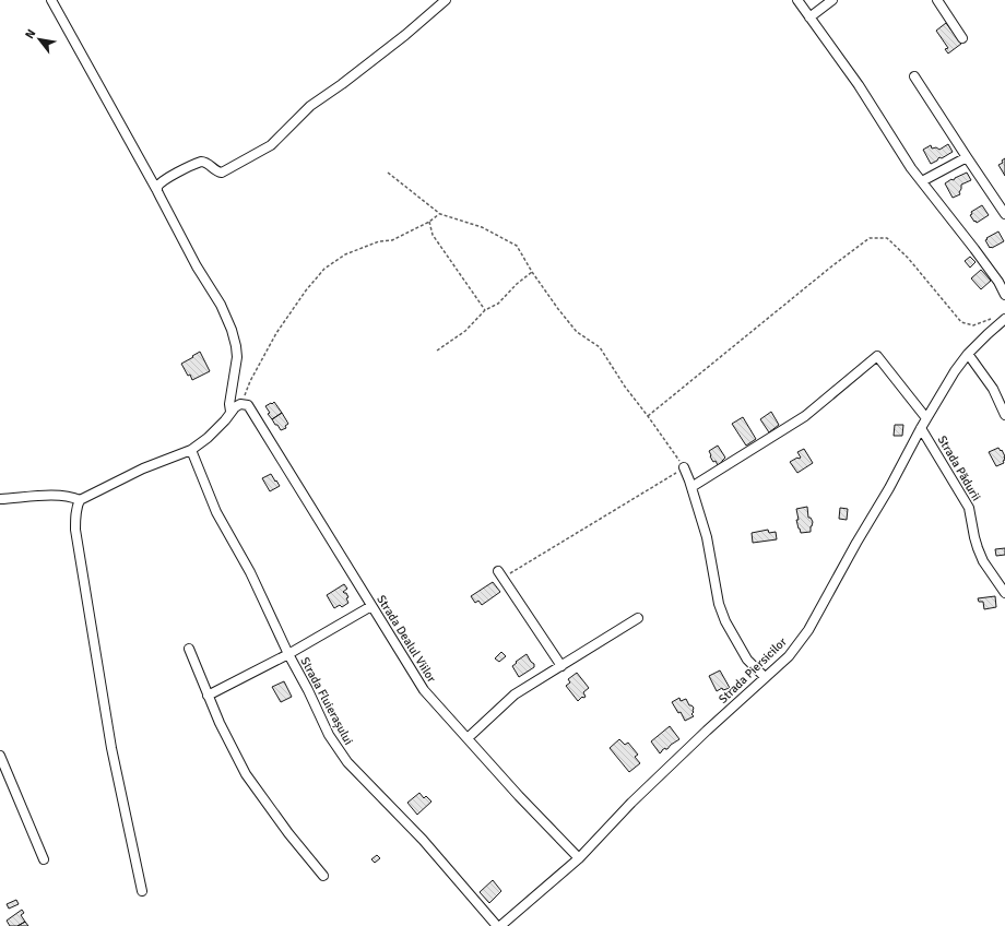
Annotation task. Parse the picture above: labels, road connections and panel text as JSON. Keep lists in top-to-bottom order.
{
  "streets": {
    "street": [
      "Strada Pădurii",
      "Strada Dealul Viilor",
      "Strada Piersicilor",
      "Strada Fluierașului"
    ]
  },
  "crossings": [
    ["Strada Pădurii", "Strada Piersicilor"],
    ["Strada Dealul Viilor", "Strada Piersicilor"],
    ["Strada Piersicilor", "Strada Fluierașului"]
  ],
  "north": "top left"
}
